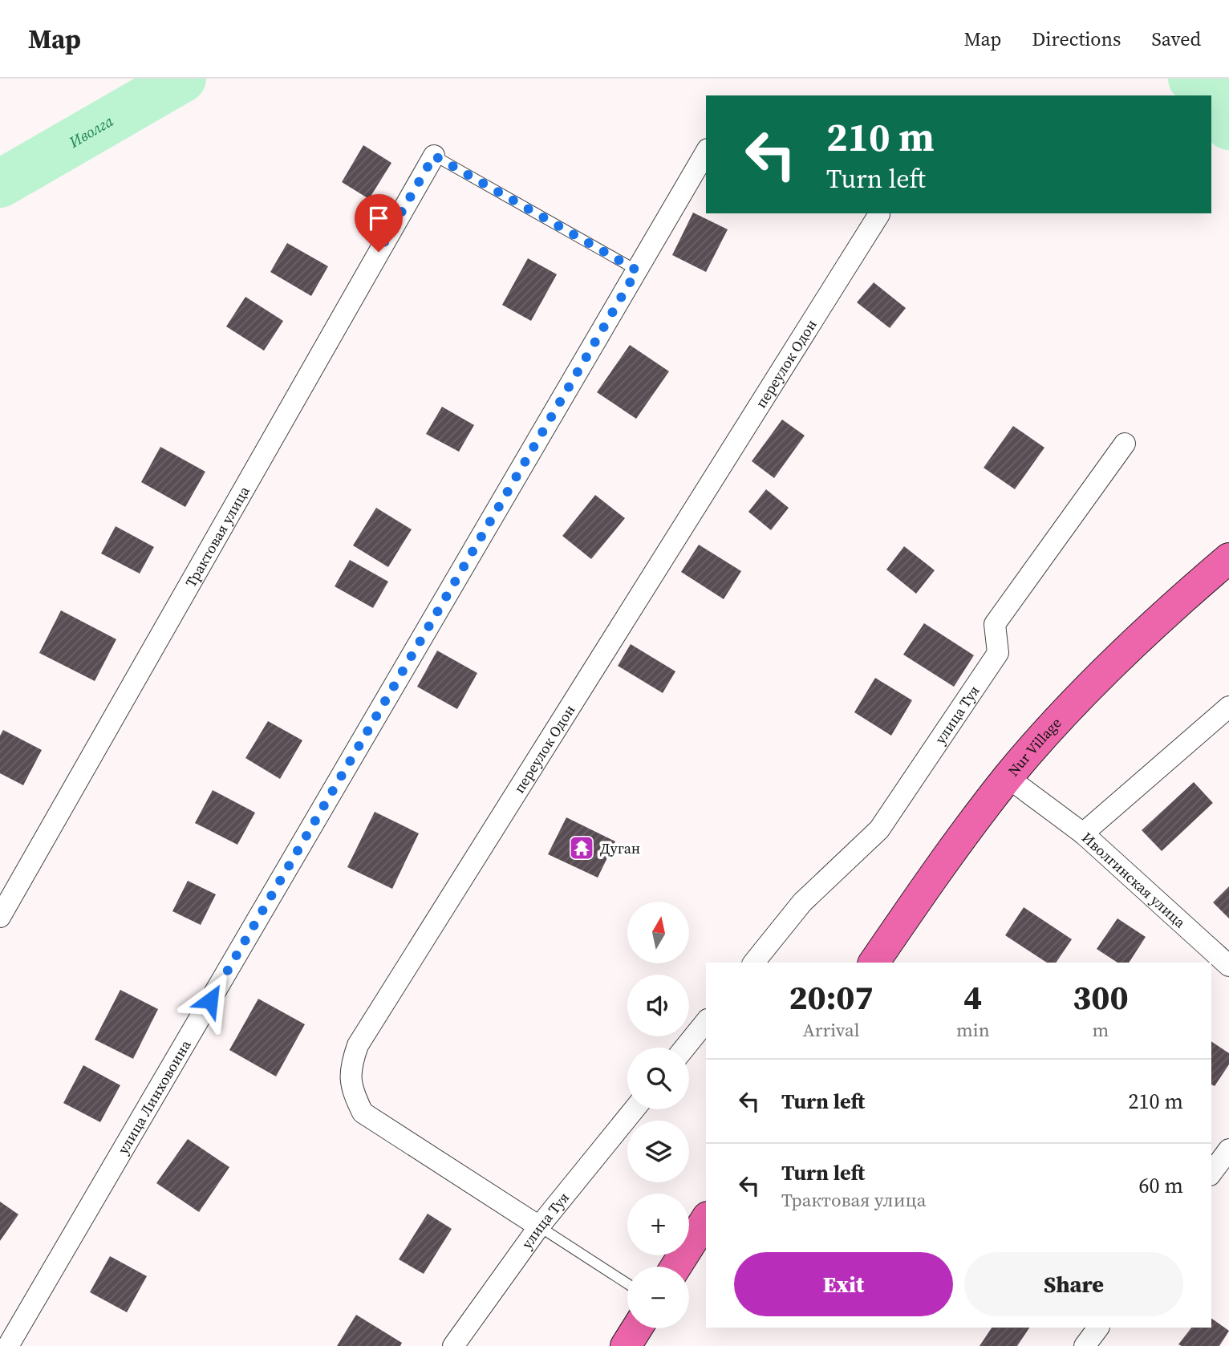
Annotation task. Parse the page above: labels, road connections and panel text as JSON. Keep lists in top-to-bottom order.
{
  "streets": {
    "highway": ["Nur Village"],
    "street": [
      "переулок Одон",
      "Трактовая улица",
      "улица Туя",
      "Иволгинская улица",
      "улица Линховоина"
    ]
  },
  "crossings": [
    ["переулок Одон", "улица Туя"]
  ],
  "water": ["Иволга"],
  "places": {
    "temple": ["Дуган"]
  },
  "north": "top",
  "page": {
    "header": "Map",
    "nav": ["Map", "Directions", "Saved"],
    "turn": ["210 m", "Turn left"],
    "map_buttons": ["+", "−"],
    "eta": [
      "20:07",
      "Arrival",
      "4",
      "min",
      "300",
      "m"
    ],
    "list": [
      {
        "name": "Turn left",
        "value": "210 m"
      },
      {
        "name": "Turn left",
        "note": "Трактовая улица",
        "value": "60 m"
      }
    ],
    "buttons": ["Exit", "Share"]
  }
}
